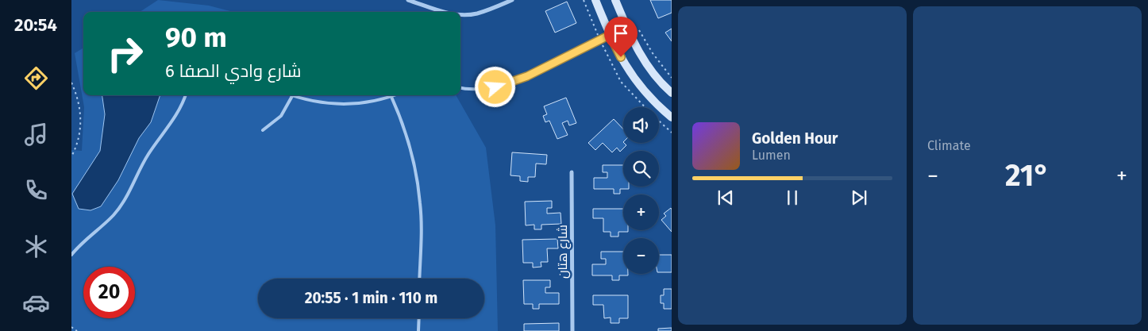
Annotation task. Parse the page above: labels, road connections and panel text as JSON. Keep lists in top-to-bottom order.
{
  "streets": {
    "street": ["شارع هتان"]
  },
  "page": {
    "tabs": "20:54",
    "tile": "Climate",
    "turn": ["90 m", "شارع وادي الصفا 6"],
    "map_buttons": ["+", "−"],
    "song": ["Golden Hour", "Lumen"],
    "heat": ["−", "21°", "+"],
    "limit": "20",
    "trip": "20:55 · 1 min · 110 m"
  }
}
